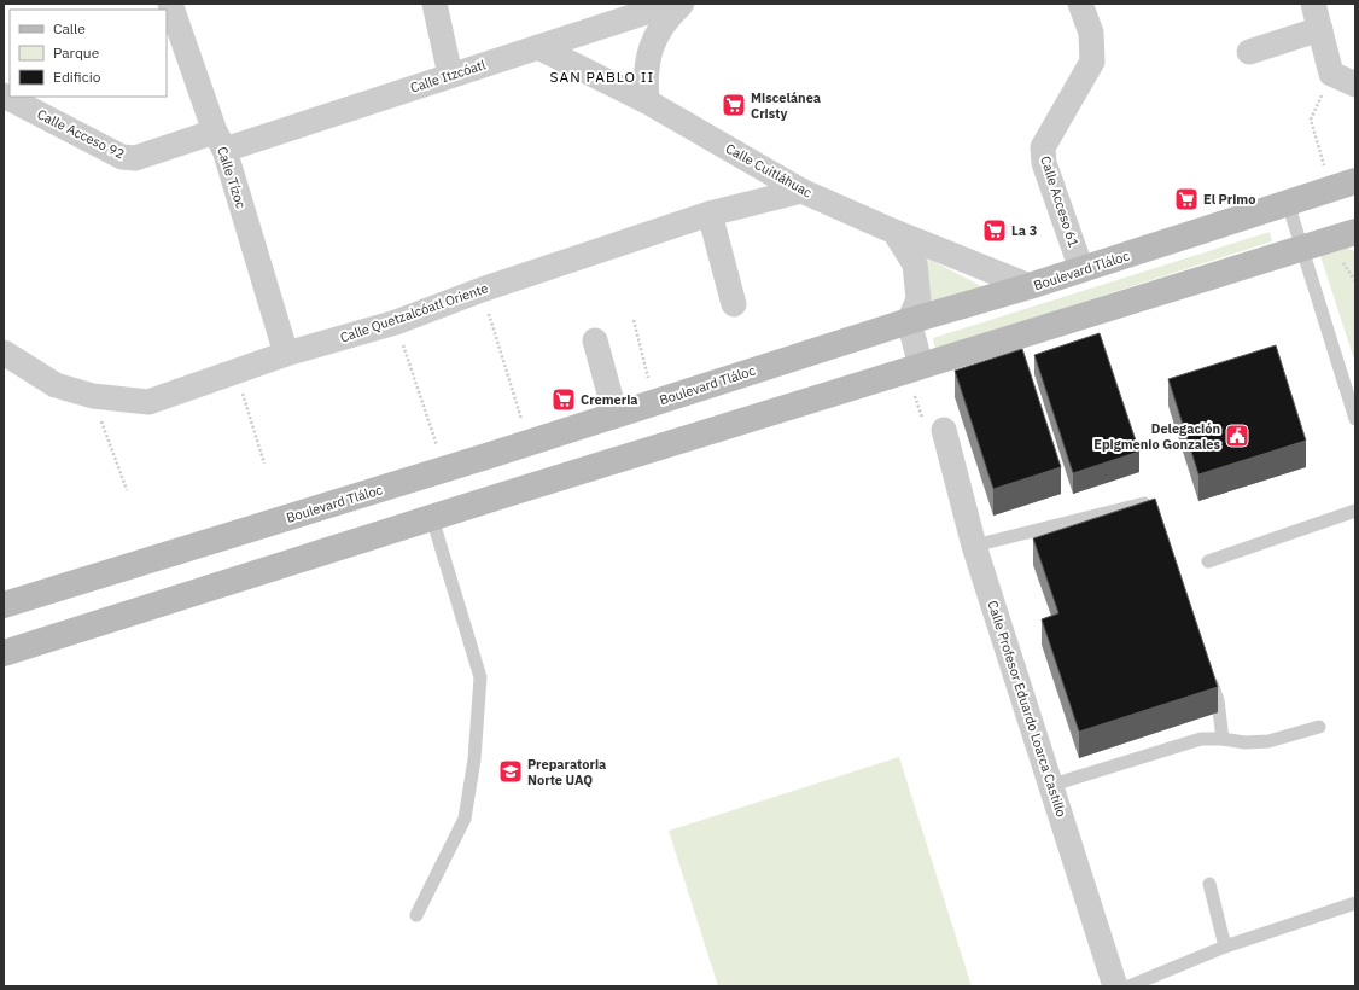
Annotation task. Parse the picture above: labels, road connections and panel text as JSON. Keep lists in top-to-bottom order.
{
  "streets": {
    "street": [
      "Calle Itzcóatl",
      "Calle Acceso 92",
      "Calle Cuitláhuac",
      "Calle Tízoc",
      "Calle Acceso 61",
      "Boulevard Tláloc",
      "Calle Quetzalcóatl Oriente",
      "Calle Profesor Eduardo Loarca Castillo"
    ]
  },
  "crossings": [
    ["Calle Itzcóatl", "Calle Acceso 92"],
    ["Calle Itzcóatl", "Calle Cuitláhuac"],
    ["Calle Itzcóatl", "Calle Tízoc"],
    ["Calle Acceso 92", "Calle Tízoc"],
    ["Calle Cuitláhuac", "Boulevard Tláloc"],
    ["Calle Cuitláhuac", "Calle Quetzalcóatl Oriente"],
    ["Calle Tízoc", "Calle Quetzalcóatl Oriente"],
    ["Calle Acceso 61", "Boulevard Tláloc"]
  ],
  "districts": ["SAN PABLO II"],
  "places": {
    "supermarket": [
      "Miscelánea Cristy",
      "El Primo",
      "La 3",
      "Cremeria"
    ],
    "public building": ["Delegación Epigmenio Gonzales"],
    "school or university": ["Preparatoria Norte UAQ"]
  },
  "legend": ["Calle", "Parque", "Edificio"]
}
